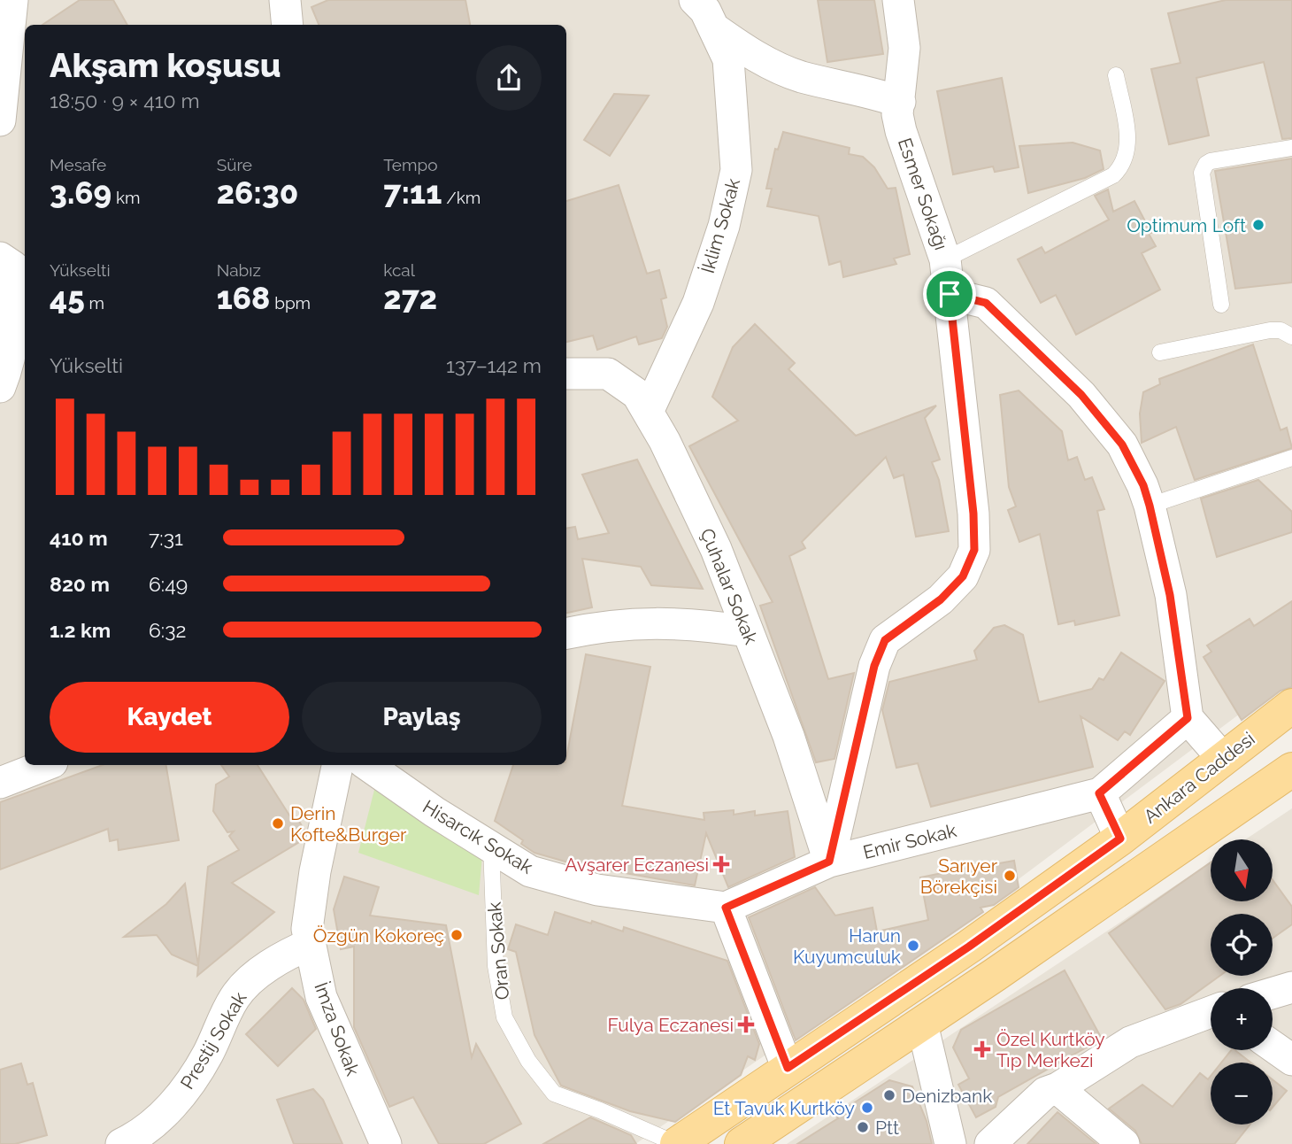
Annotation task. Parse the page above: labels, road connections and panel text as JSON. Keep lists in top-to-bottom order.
{
  "streets": {
    "main road": ["Ankara Caddesi"],
    "street": [
      "Esmer Sokağı",
      "İklim Sokak",
      "Çuhalar Sokak",
      "Hisarcık Sokak",
      "Emir Sokak",
      "İmza Sokak",
      "Prestij Sokak"
    ],
    "lane": ["Oran Sokak"]
  },
  "crossings": [
    ["Esmer Sokağı", "Çuhalar Sokak"],
    ["Esmer Sokağı", "Emir Sokak"],
    ["İklim Sokak", "Çuhalar Sokak"],
    ["Çuhalar Sokak", "Emir Sokak"],
    ["Ankara Caddesi", "Oran Sokak"],
    ["Hisarcık Sokak", "Emir Sokak"],
    ["Hisarcık Sokak", "Oran Sokak"],
    ["İmza Sokak", "Prestij Sokak"]
  ],
  "places": {
    "other": [
      "Optimum Loft",
      "Derin Kofte&Burger",
      "Sarıyer Börekçisi",
      "Özgün Kokoreç",
      "Harun Kuyumculuk",
      "Denizbank",
      "Et Tavuk Kurtköy",
      "Ptt"
    ],
    "health": ["Avşarer Eczanesi", "Fulya Eczanesi", "Özel Kurtköy Tıp Merkezi"]
  },
  "north": "bottom",
  "page": {
    "heading": ["Akşam koşusu", "18:50 · 9 × 410 m"],
    "stats": [
      ["Mesafe", "3.69 km"],
      ["Süre", "26:30"],
      ["Tempo", "7:11 /km"],
      ["Yükselti", "45 m"],
      ["Nabız", "168 bpm"],
      ["kcal", "272"]
    ],
    "chart": ["Yükselti", "137–142 m"],
    "list": [
      {
        "name": "410 m",
        "note": "7:31"
      },
      {
        "name": "820 m",
        "note": "6:49"
      },
      {
        "name": "1.2 km",
        "note": "6:32"
      }
    ],
    "buttons": ["Kaydet", "Paylaş"],
    "map_buttons": ["+", "−"]
  }
}
